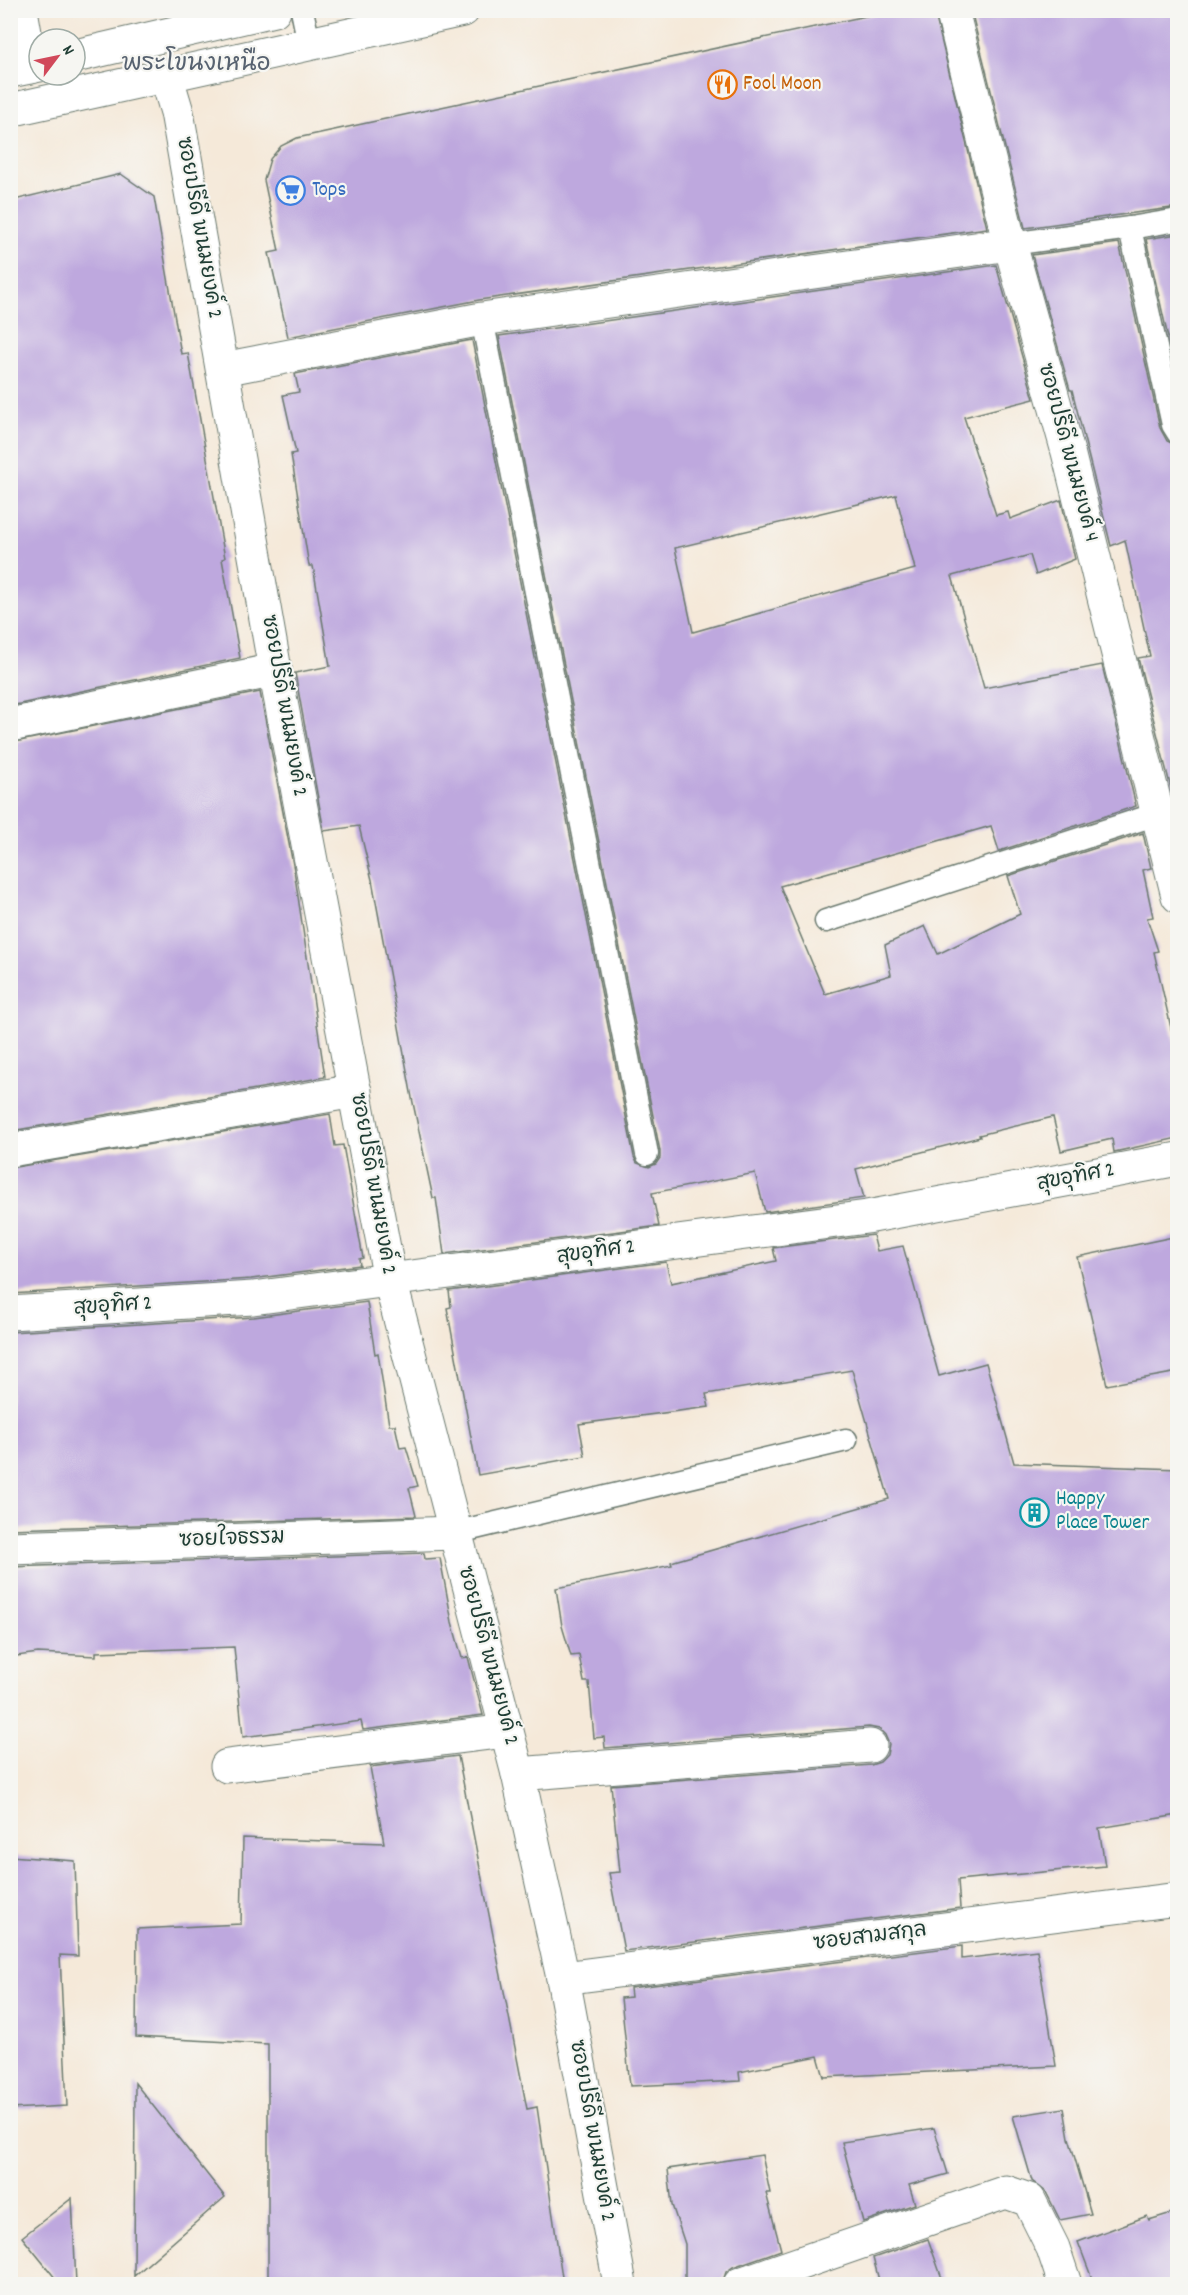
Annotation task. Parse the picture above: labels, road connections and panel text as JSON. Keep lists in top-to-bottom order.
{
  "streets": {
    "street": [
      "ซอยปรีดี พนมยงค์ 2",
      "ซอยปรีดี พนมยงค์ 4",
      "สุขอุทิศ 2",
      "ซอยใจธรรม",
      "ซอยสามสกุล"
    ]
  },
  "crossings": [
    ["ซอยปรีดี พนมยงค์ 2", "สุขอุทิศ 2"],
    ["ซอยปรีดี พนมยงค์ 2", "ซอยใจธรรม"],
    ["ซอยปรีดี พนมยงค์ 2", "ซอยสามสกุล"]
  ],
  "districts": ["พระโขนงเหนือ"],
  "places": {
    "restaurant": ["Fool Moon"],
    "supermarket": ["Tops"],
    "building": ["Happy Place Tower"]
  },
  "north": "top right"
}
